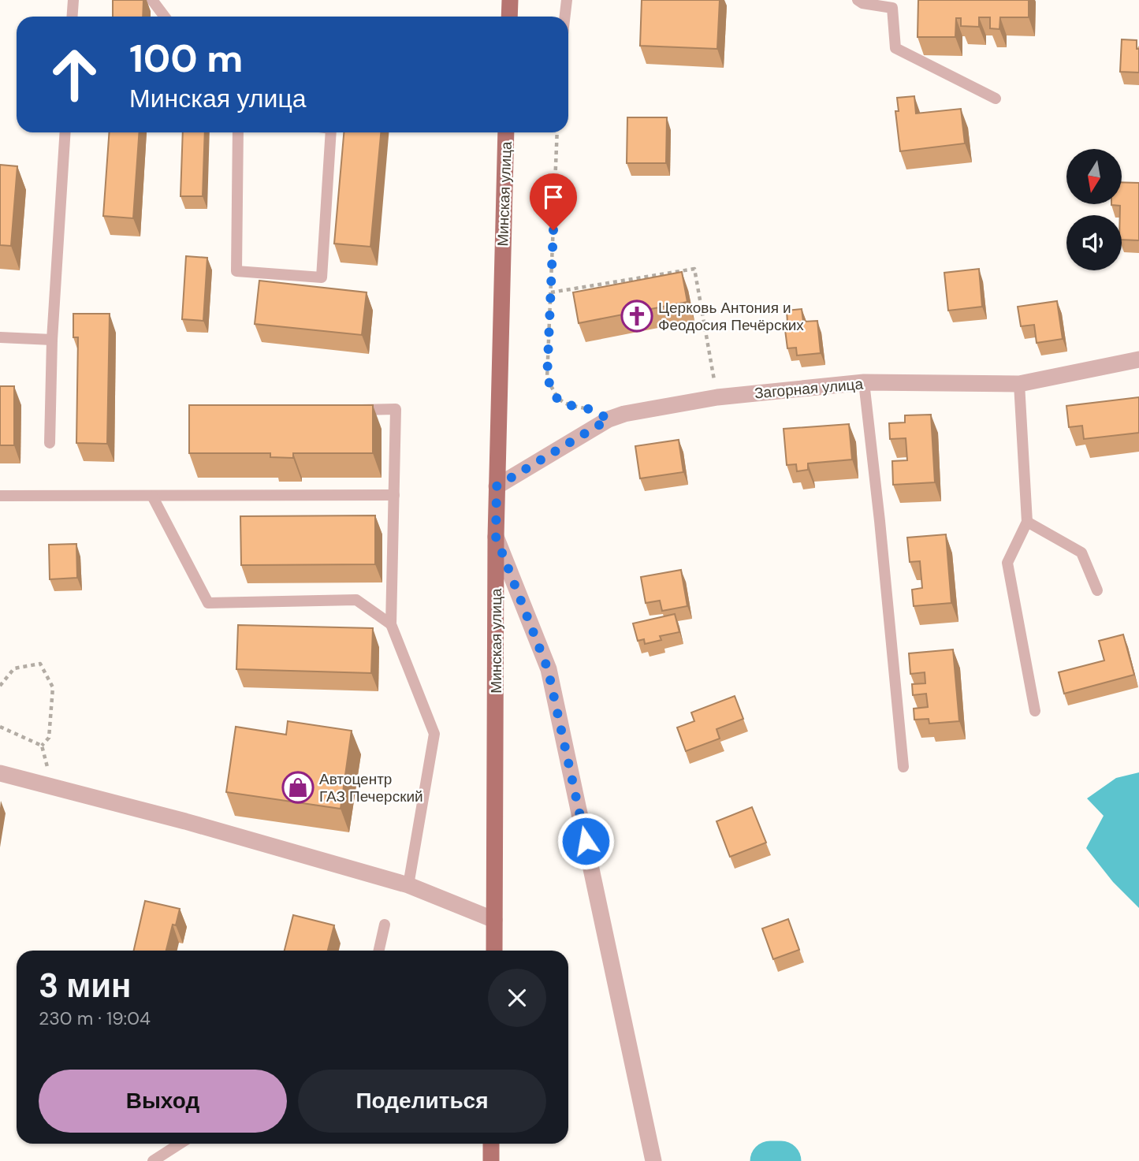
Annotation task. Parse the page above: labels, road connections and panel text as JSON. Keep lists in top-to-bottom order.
{
  "streets": {
    "main road": ["Минская улица"],
    "street": ["Загорная улица"]
  },
  "crossings": [
    ["Минская улица", "Загорная улица"]
  ],
  "places": {
    "church": ["Церковь Антония и Феодосия Печёрских"],
    "shop": ["Автоцентр ГАЗ Печерский"]
  },
  "north": "bottom",
  "page": {
    "turn": ["100 m", "Минская улица"],
    "heading": ["3 мин", "230 m · 19:04"],
    "buttons": ["Выход", "Поделиться"]
  }
}
